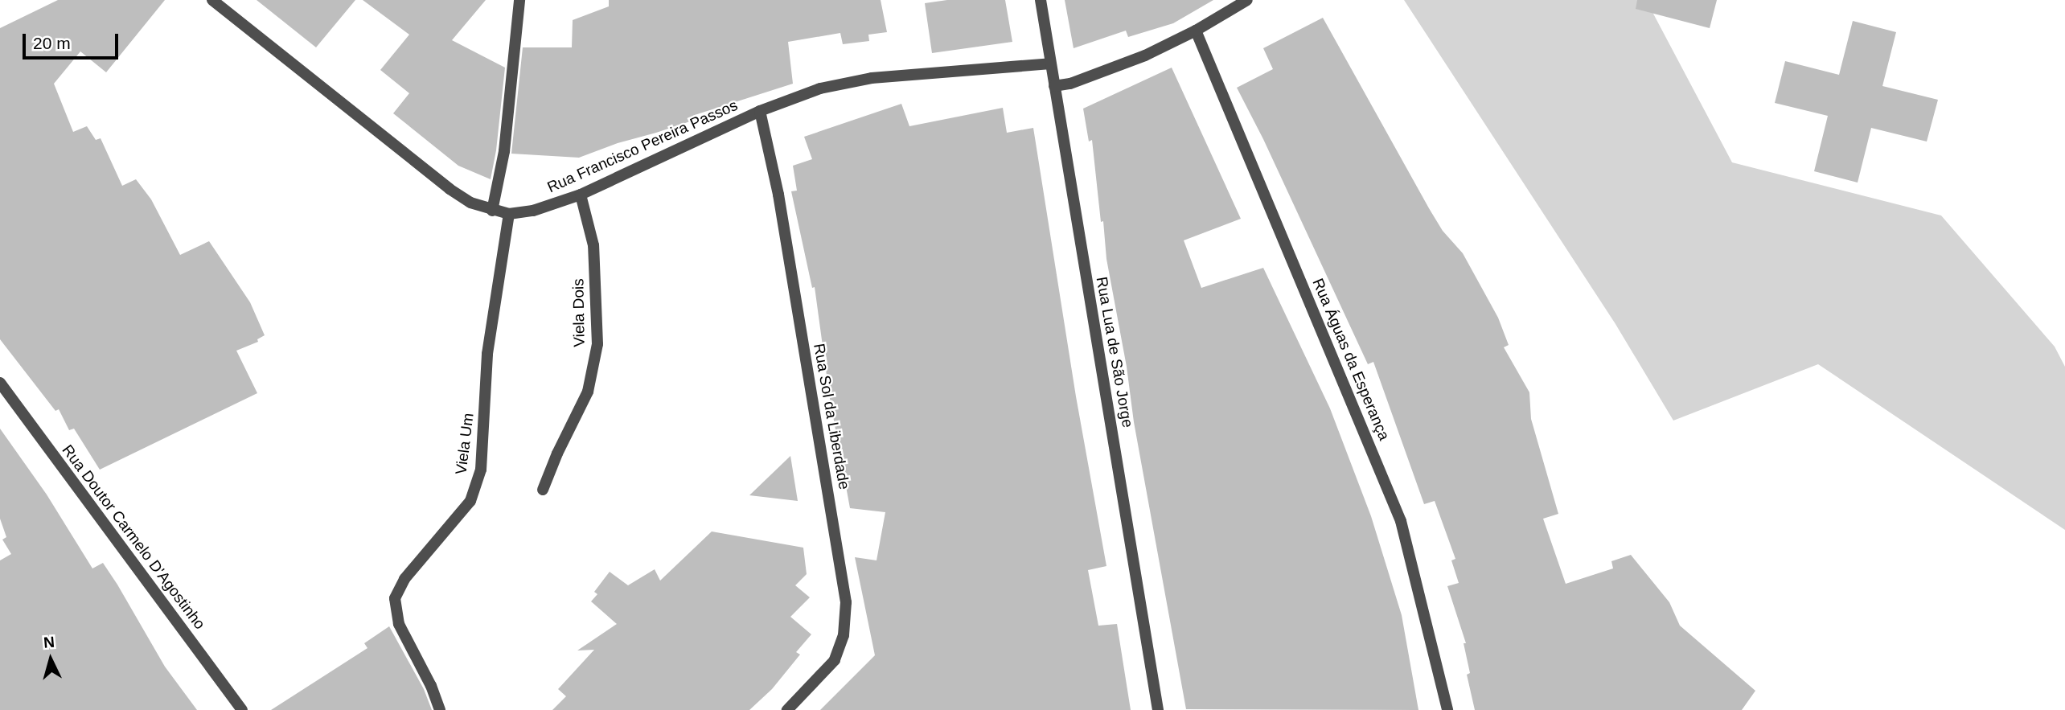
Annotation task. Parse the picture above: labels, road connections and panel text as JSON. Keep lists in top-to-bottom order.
{
  "streets": {
    "street": [
      "Rua Francisco Pereira Passos",
      "Viela Dois",
      "Rua Lua de São Jorge",
      "Rua Águas da Esperança",
      "Rua Sol da Liberdade",
      "Viela Um",
      "Rua Doutor Carmelo D'Agostinho"
    ]
  },
  "crossings": [
    ["Rua Francisco Pereira Passos", "Viela Dois"],
    ["Rua Francisco Pereira Passos", "Rua Lua de São Jorge"],
    ["Rua Francisco Pereira Passos", "Rua Sol da Liberdade"],
    ["Rua Francisco Pereira Passos", "Viela Um"]
  ],
  "scale_bar": "20 m",
  "north": "top"
}
